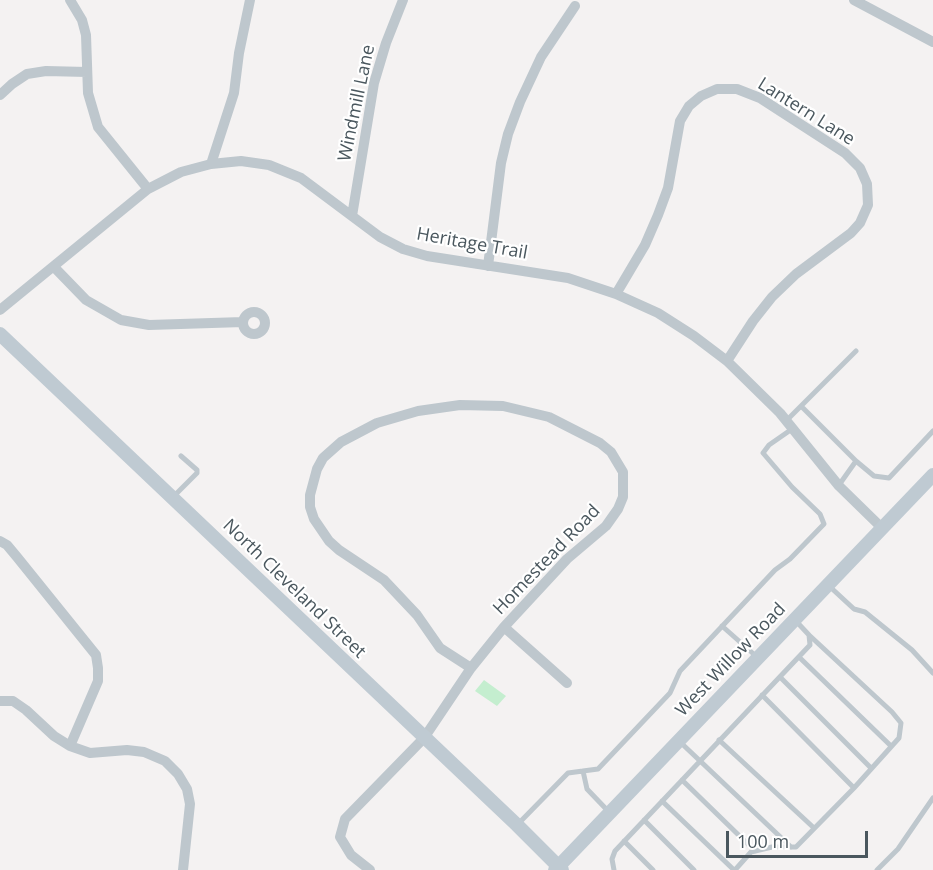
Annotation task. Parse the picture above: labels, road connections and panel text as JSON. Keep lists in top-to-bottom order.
{
  "streets": {
    "street": [
      "Windmill Lane",
      "Lantern Lane",
      "Heritage Trail",
      "Homestead Road",
      "North Cleveland Street",
      "West Willow Road"
    ]
  },
  "crossings": [
    ["Windmill Lane", "Heritage Trail"],
    ["Lantern Lane", "Heritage Trail"],
    ["Heritage Trail", "West Willow Road"],
    ["Homestead Road", "North Cleveland Street"],
    ["North Cleveland Street", "West Willow Road"]
  ],
  "scale_bar": "100 m"
}
